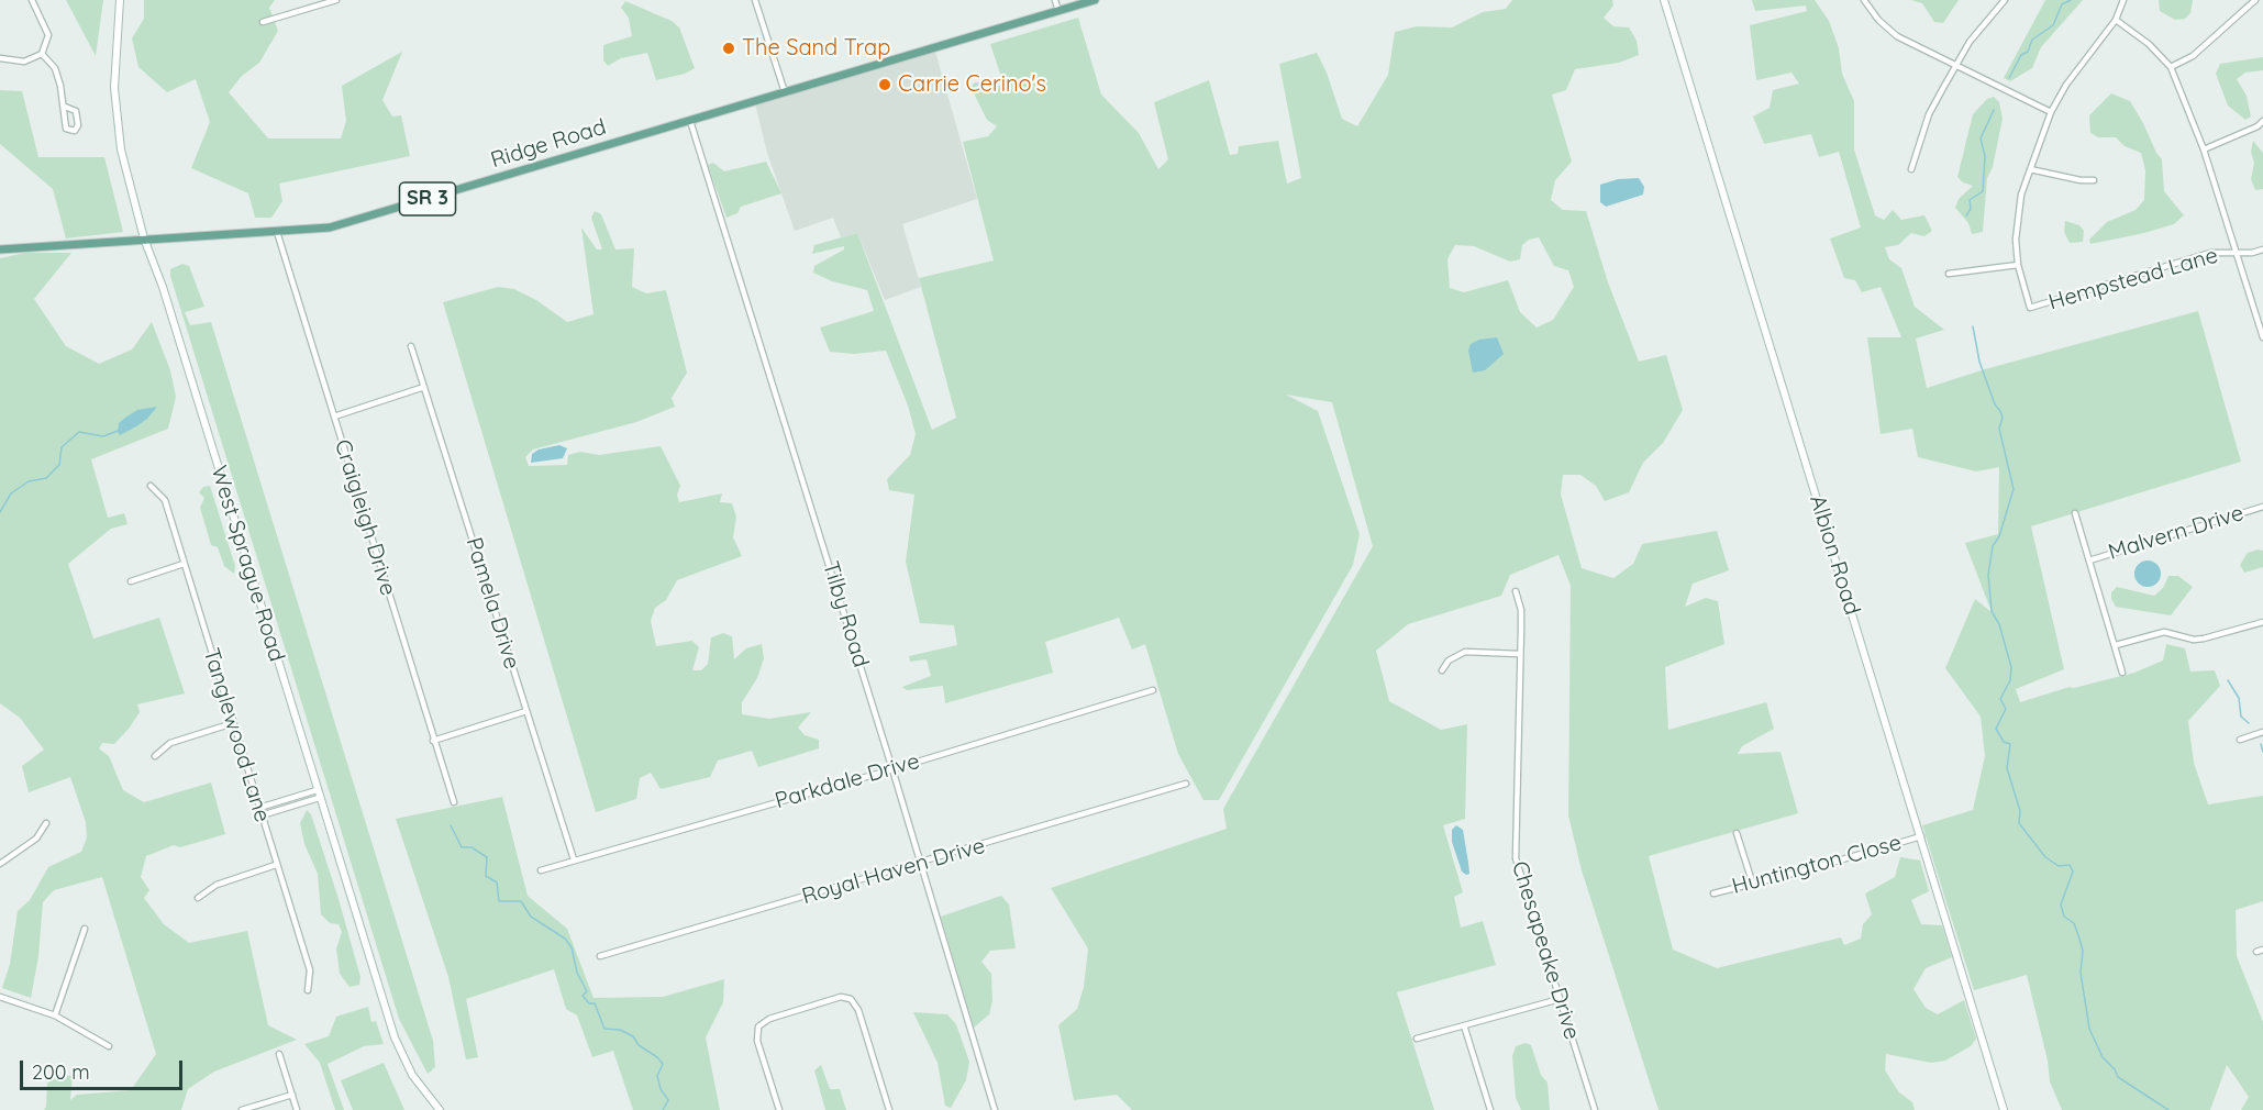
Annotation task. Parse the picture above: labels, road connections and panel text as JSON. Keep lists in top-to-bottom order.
{
  "streets": {
    "main road": ["Ridge Road", "SR 3"],
    "street": [
      "Hempstead Lane",
      "Craigleigh Drive",
      "Malvern Drive",
      "Albion Road",
      "West Sprague Road",
      "Pamela Drive",
      "Tilby Road",
      "Tanglewood Lane",
      "Parkdale Drive",
      "Huntington Close",
      "Royal Haven Drive",
      "Chesapeake Drive"
    ]
  },
  "crossings": [
    ["Ridge Road", "Craigleigh Drive"],
    ["Ridge Road", "West Sprague Road"],
    ["Ridge Road", "Tilby Road"],
    ["Albion Road", "Huntington Close"],
    ["Pamela Drive", "Parkdale Drive"],
    ["Tilby Road", "Parkdale Drive"],
    ["Tilby Road", "Royal Haven Drive"]
  ],
  "places": ["The Sand Trap", "Carrie Cerino's"],
  "scale_bar": "200 m"
}
